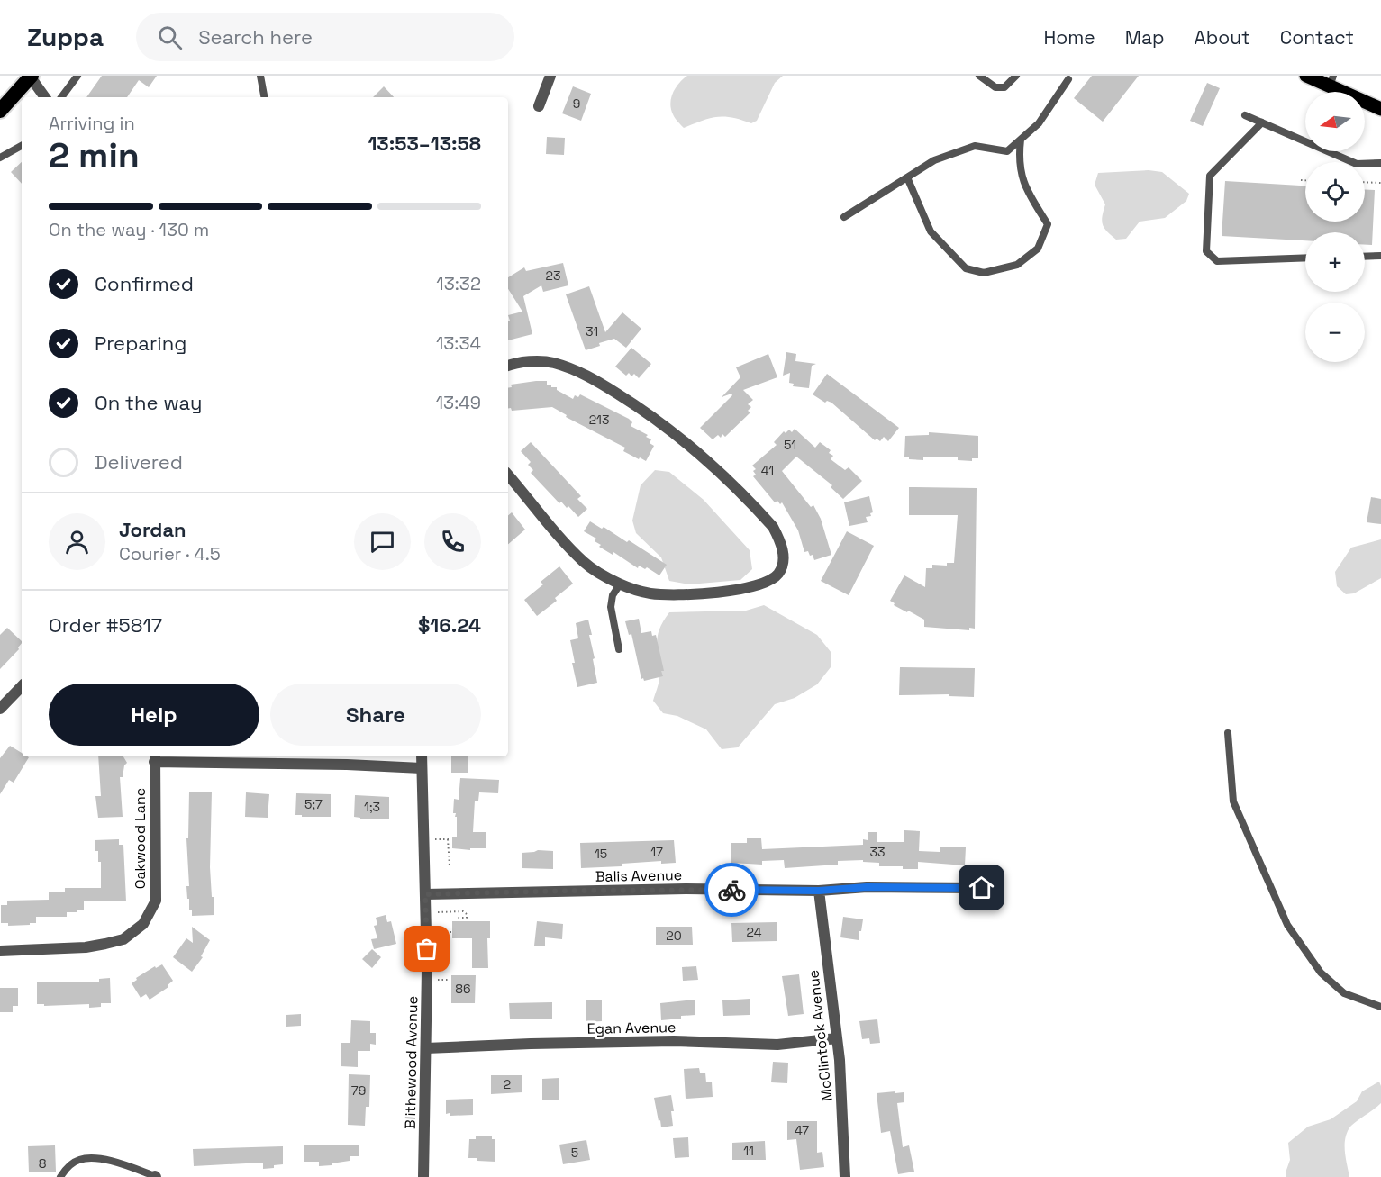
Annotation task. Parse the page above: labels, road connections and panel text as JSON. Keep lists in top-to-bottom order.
{
  "streets": {
    "street": [
      "Oakwood Lane",
      "Balis Avenue",
      "Egan Avenue",
      "McClintock Avenue",
      "Blithewood Avenue"
    ]
  },
  "crossings": [
    ["Oakwood Lane", "Blithewood Avenue"],
    ["Balis Avenue", "McClintock Avenue"],
    ["Balis Avenue", "Blithewood Avenue"],
    ["Egan Avenue", "McClintock Avenue"],
    ["Egan Avenue", "Blithewood Avenue"]
  ],
  "house_numbers": [
    "9",
    "23",
    "31",
    "213",
    "51",
    "41",
    "5;7",
    "1;3",
    "17",
    "33",
    "15",
    "24",
    "20",
    "86",
    "2",
    "79",
    "47",
    "11",
    "5",
    "8"
  ],
  "north": "left",
  "page": {
    "header": "Zuppa",
    "search": "Search here",
    "nav": [
      "Home",
      "Map",
      "About",
      "Contact"
    ],
    "map_buttons": ["+", "−"],
    "heading": ["2 min", "Arriving in", "13:53–13:58"],
    "panel": [
      "Jordan",
      "Courier · 4.5",
      "Order #5817",
      "$16.24"
    ],
    "bar": "On the way · 130 m",
    "list": [
      ["Confirmed", "13:32"],
      ["Preparing", "13:34"],
      ["On the way", "13:49"],
      "Delivered"
    ],
    "buttons": ["Help", "Share"]
  }
}
